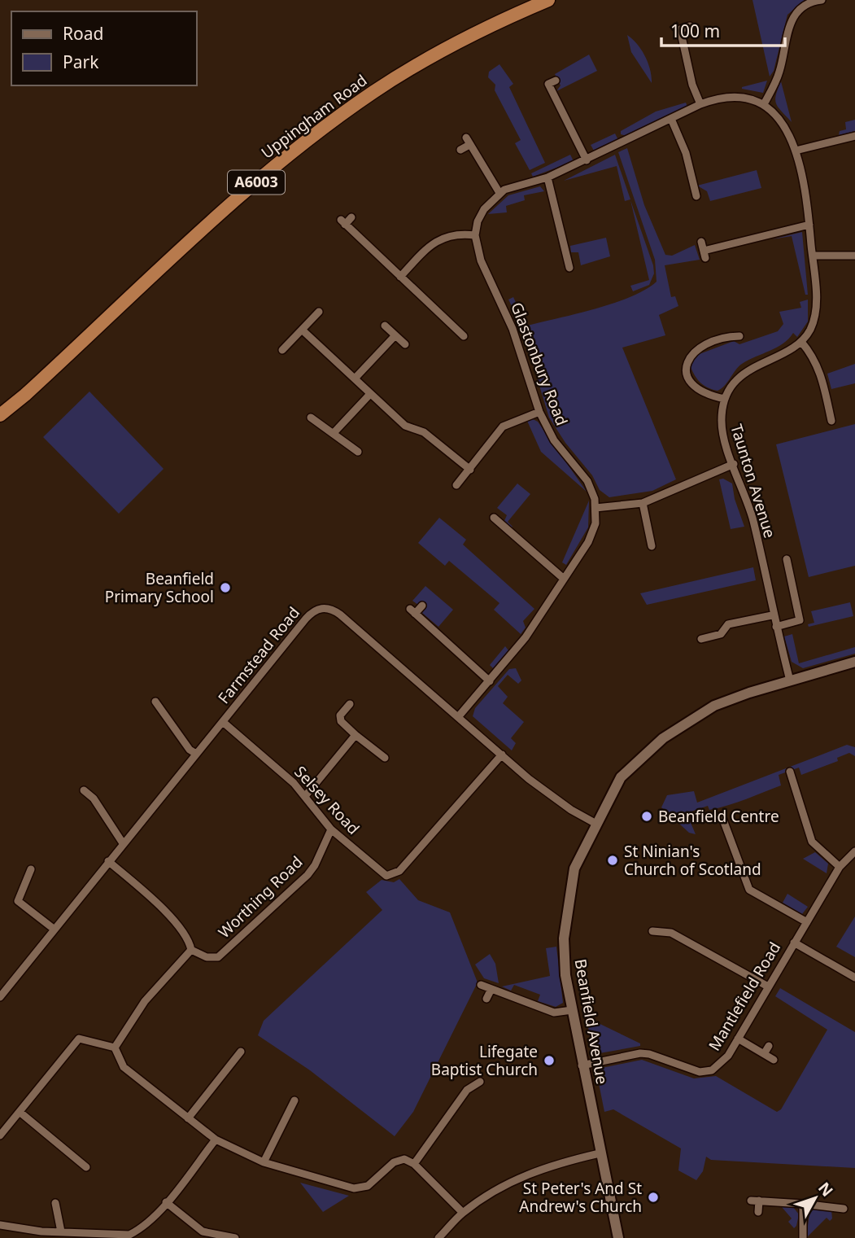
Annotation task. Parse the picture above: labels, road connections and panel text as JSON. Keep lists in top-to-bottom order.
{
  "streets": {
    "highway": ["Uppingham Road", "A6003"],
    "street": [
      "Glastonbury Road",
      "Taunton Avenue",
      "Farmstead Road",
      "Selsey Road",
      "Worthing Road",
      "Mantlefield Road",
      "Beanfield Avenue"
    ]
  },
  "crossings": [
    ["Glastonbury Road", "Farmstead Road"],
    ["Taunton Avenue", "Beanfield Avenue"],
    ["Farmstead Road", "Selsey Road"],
    ["Farmstead Road", "Beanfield Avenue"],
    ["Selsey Road", "Worthing Road"],
    ["Mantlefield Road", "Beanfield Avenue"]
  ],
  "places": [
    "Beanfield Primary School",
    "Beanfield Centre",
    "St Ninian's Church of Scotland",
    "Lifegate Baptist Church",
    "St Peter's And St Andrew's Church"
  ],
  "legend": ["Road", "Park"],
  "scale_bar": "100 m",
  "north": "top right"
}
